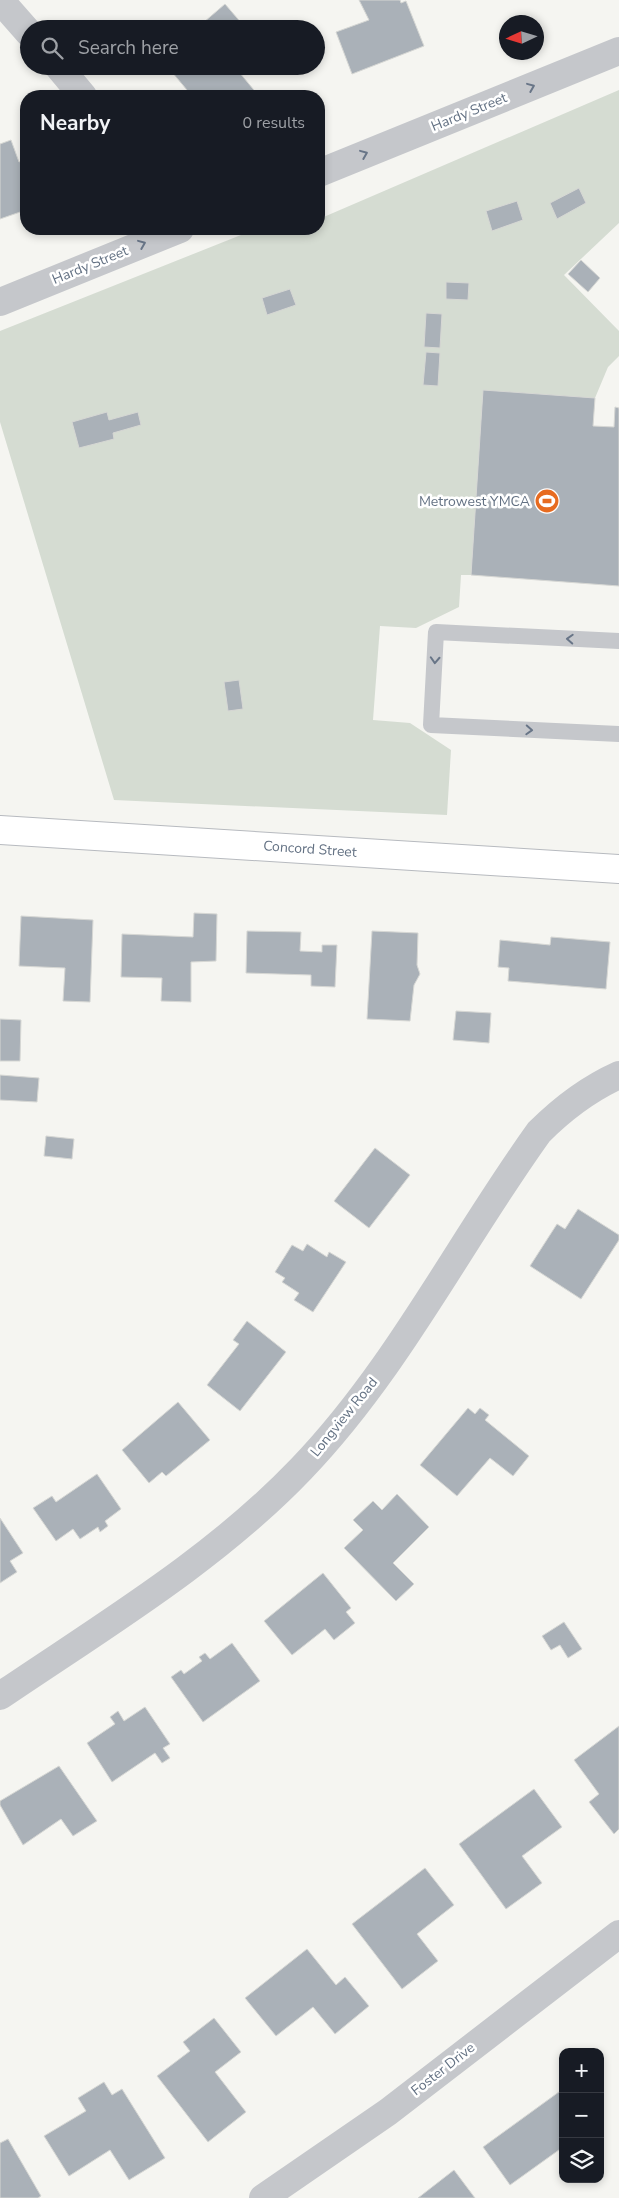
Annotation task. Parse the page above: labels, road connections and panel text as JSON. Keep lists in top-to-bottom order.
{
  "streets": {
    "main road": ["Concord Street"],
    "street": ["Hardy Street", "Longview Road", "Foster Drive"]
  },
  "one_way": ["Hardy Street"],
  "places": {
    "sports": ["Metrowest YMCA"]
  },
  "north": "left",
  "page": {
    "search": "Search here",
    "heading": ["Nearby", "0 results"],
    "map_buttons": ["+", "−"]
  }
}
